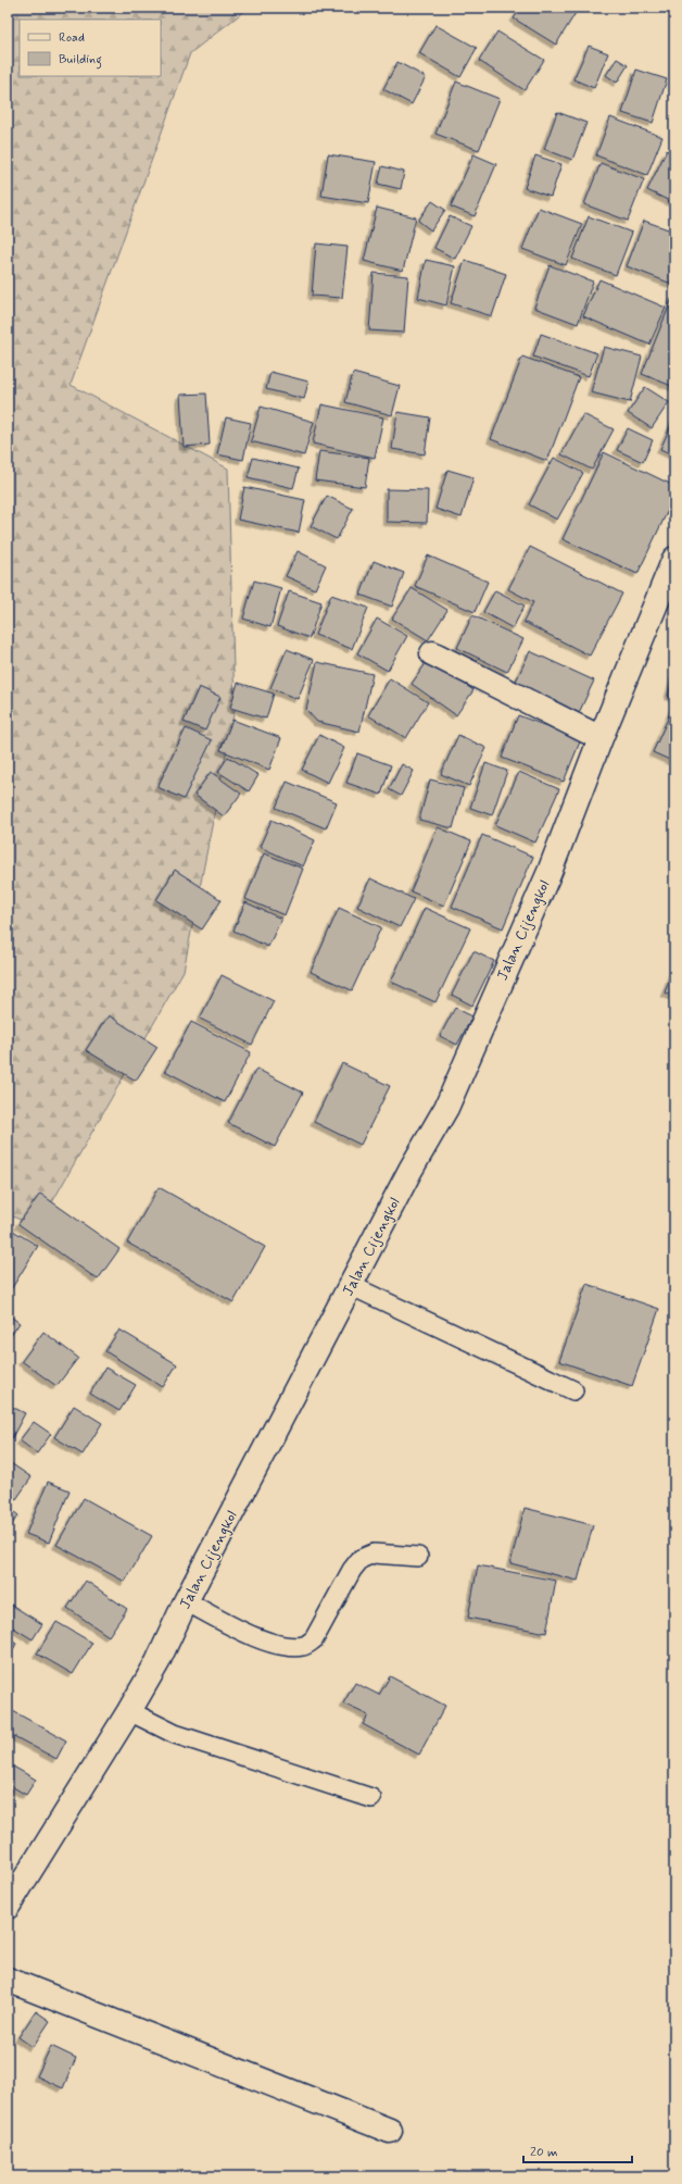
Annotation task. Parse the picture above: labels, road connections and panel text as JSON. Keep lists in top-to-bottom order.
{
  "streets": {
    "street": ["Jalan Cijengkol"]
  },
  "legend": ["Road", "Building"],
  "scale_bar": "20 m"
}
